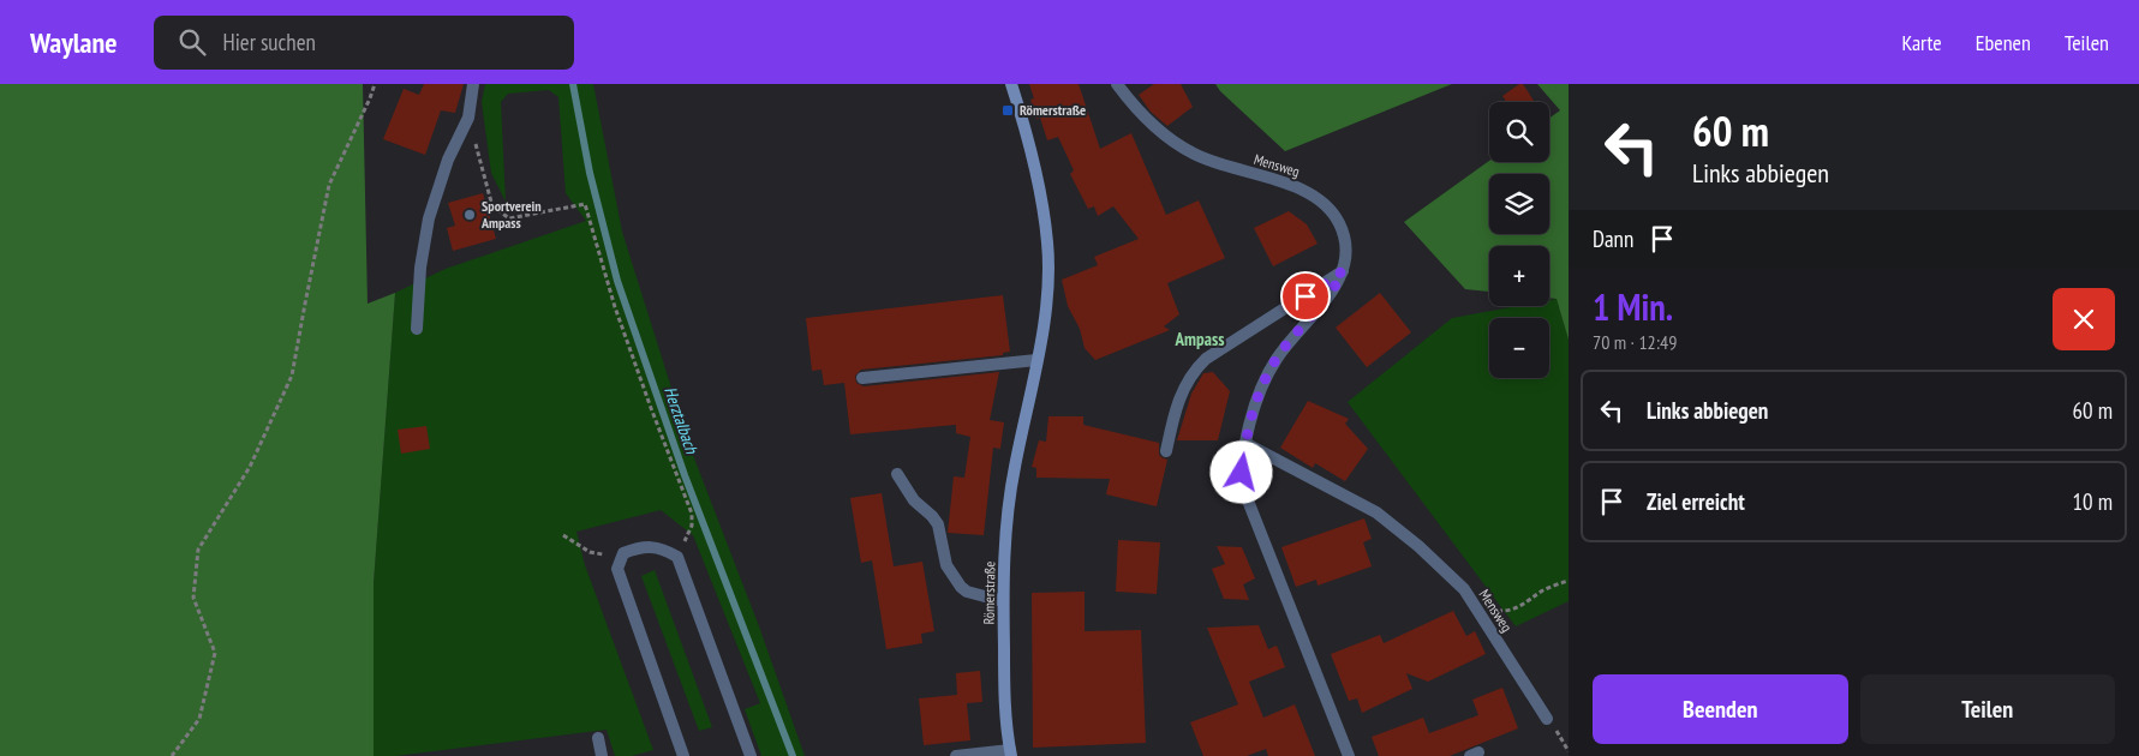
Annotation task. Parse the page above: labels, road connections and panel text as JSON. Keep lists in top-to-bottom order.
{
  "streets": {
    "street": ["Mensweg", "Römerstraße"]
  },
  "districts": ["Ampass"],
  "water": ["Herztalbach"],
  "places": {
    "transit": ["Römerstraße"],
    "other": ["Sportverein Ampass"]
  },
  "page": {
    "header": "Waylane",
    "search": "Hier suchen",
    "nav": ["Karte", "Ebenen", "Teilen"],
    "turn": ["60 m", "Links abbiegen"],
    "map_buttons": ["+", "−"],
    "then": "Dann",
    "heading": ["1 Min.", "70 m · 12:49"],
    "list": [
      {
        "name": "Links abbiegen",
        "value": "60 m"
      },
      {
        "name": "Ziel erreicht",
        "value": "10 m"
      }
    ],
    "buttons": ["Beenden", "Teilen"]
  }
}
